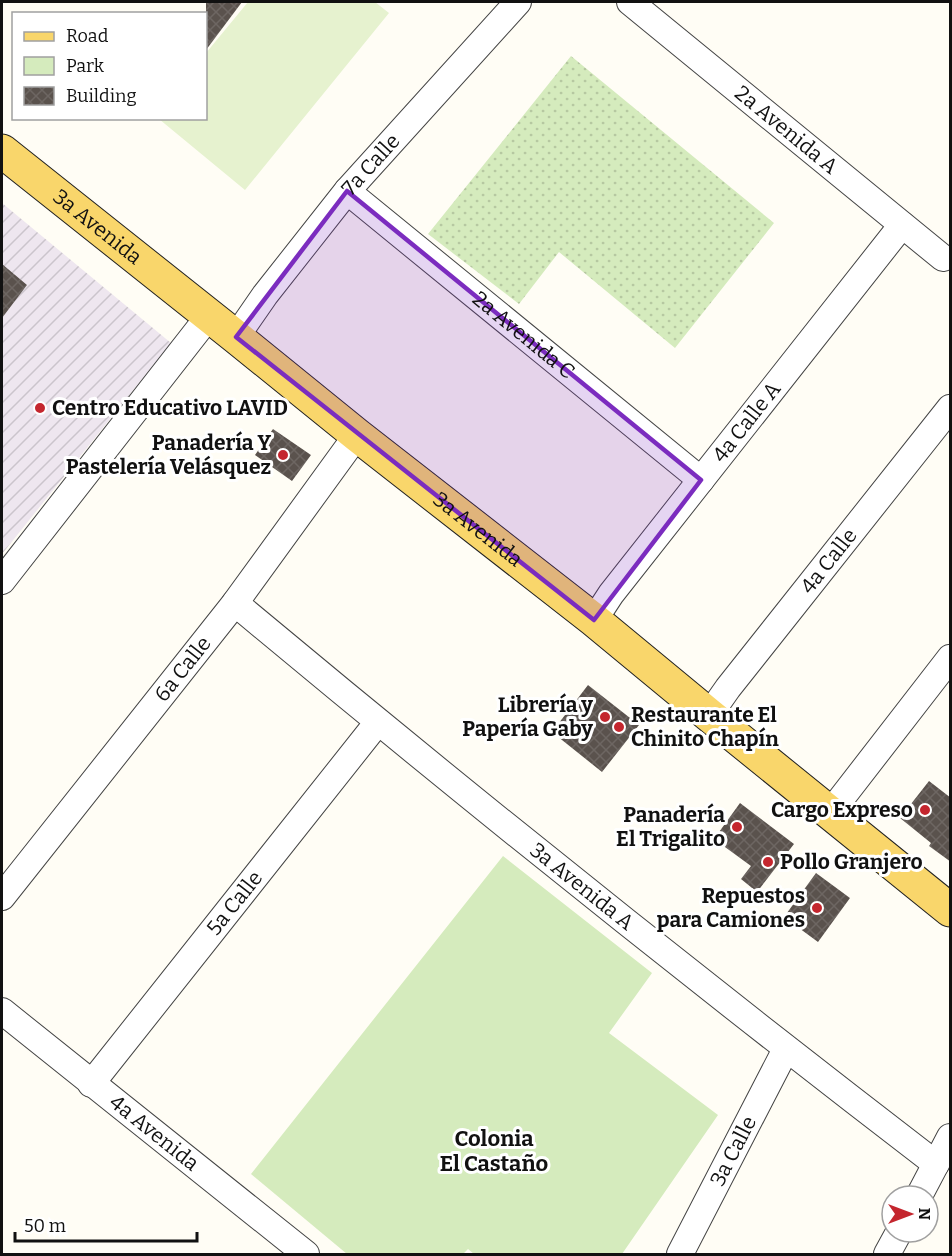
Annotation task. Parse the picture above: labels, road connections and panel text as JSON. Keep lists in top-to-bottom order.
{
  "streets": {
    "main road": ["3a Avenida"],
    "street": [
      "2a Avenida A",
      "7a Calle",
      "2a Avenida C",
      "4a Calle A",
      "4a Calle",
      "6a Calle",
      "3a Avenida A",
      "5a Calle",
      "4a Avenida",
      "3a Calle"
    ]
  },
  "crossings": [
    ["2a Avenida A", "4a Calle A"],
    ["7a Calle", "3a Avenida"],
    ["7a Calle", "2a Avenida C"],
    ["3a Avenida", "4a Calle A"],
    ["3a Avenida", "4a Calle"],
    ["3a Avenida", "6a Calle"],
    ["2a Avenida C", "4a Calle A"],
    ["6a Calle", "3a Avenida A"],
    ["3a Avenida A", "5a Calle"],
    ["3a Avenida A", "3a Calle"],
    ["5a Calle", "4a Avenida"]
  ],
  "districts": ["Colonia El Castaño"],
  "places": [
    "Centro Educativo LAVID",
    "Panadería Y Pastelería Velásquez",
    "Librería y Papería Gaby",
    "Restaurante El Chinito Chapín",
    "Cargo Expreso",
    "Panadería El Trigalito",
    "Pollo Granjero",
    "Repuestos para Camiones"
  ],
  "legend": ["Road", "Park", "Building"],
  "scale_bar": "50 m",
  "north": "right"
}
